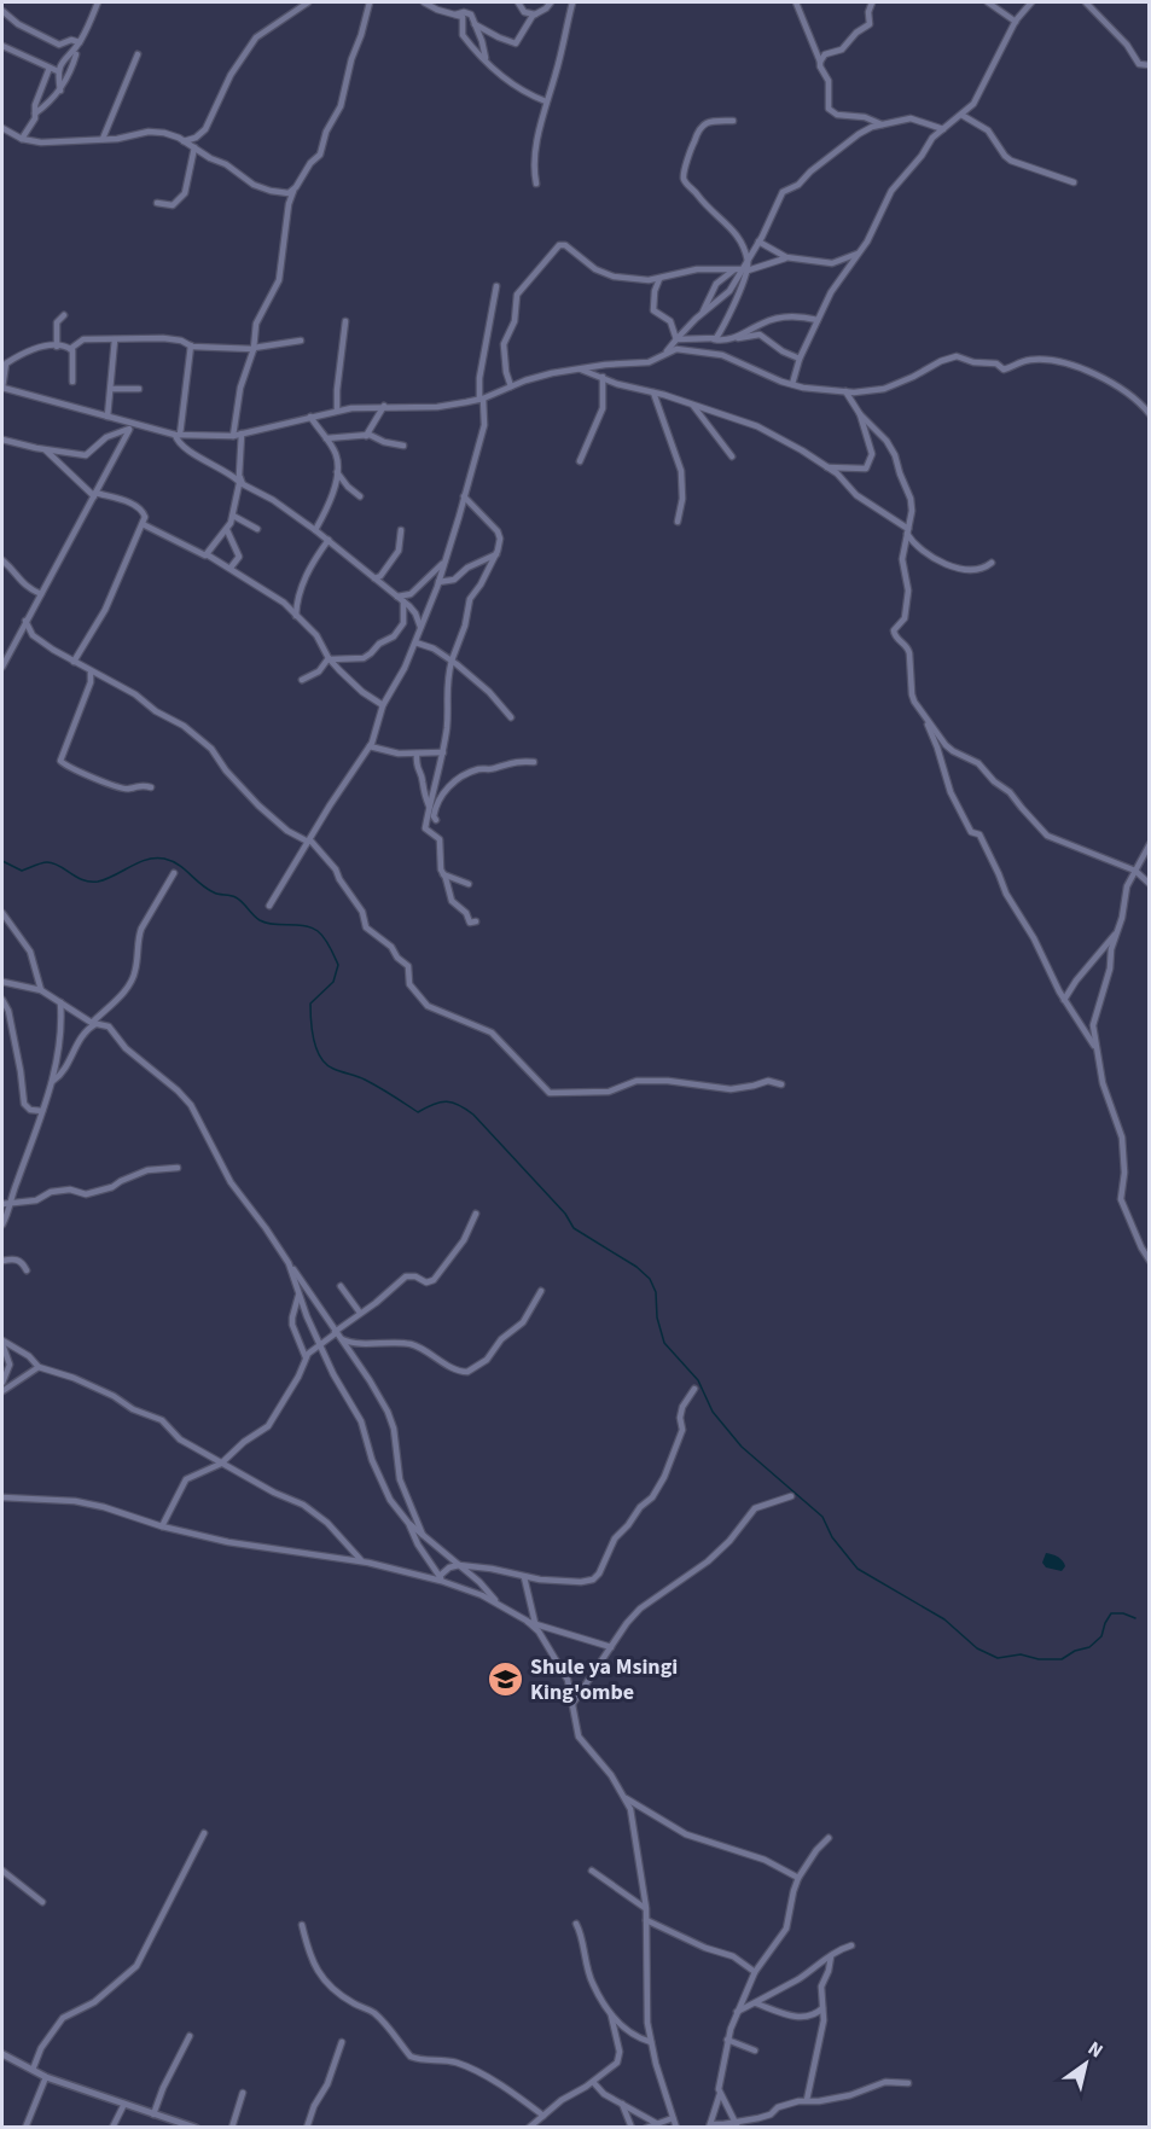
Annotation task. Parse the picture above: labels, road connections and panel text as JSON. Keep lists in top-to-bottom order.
{
  "places": {
    "school or university": ["Shule ya Msingi King'ombe"]
  },
  "north": "top right"
}
